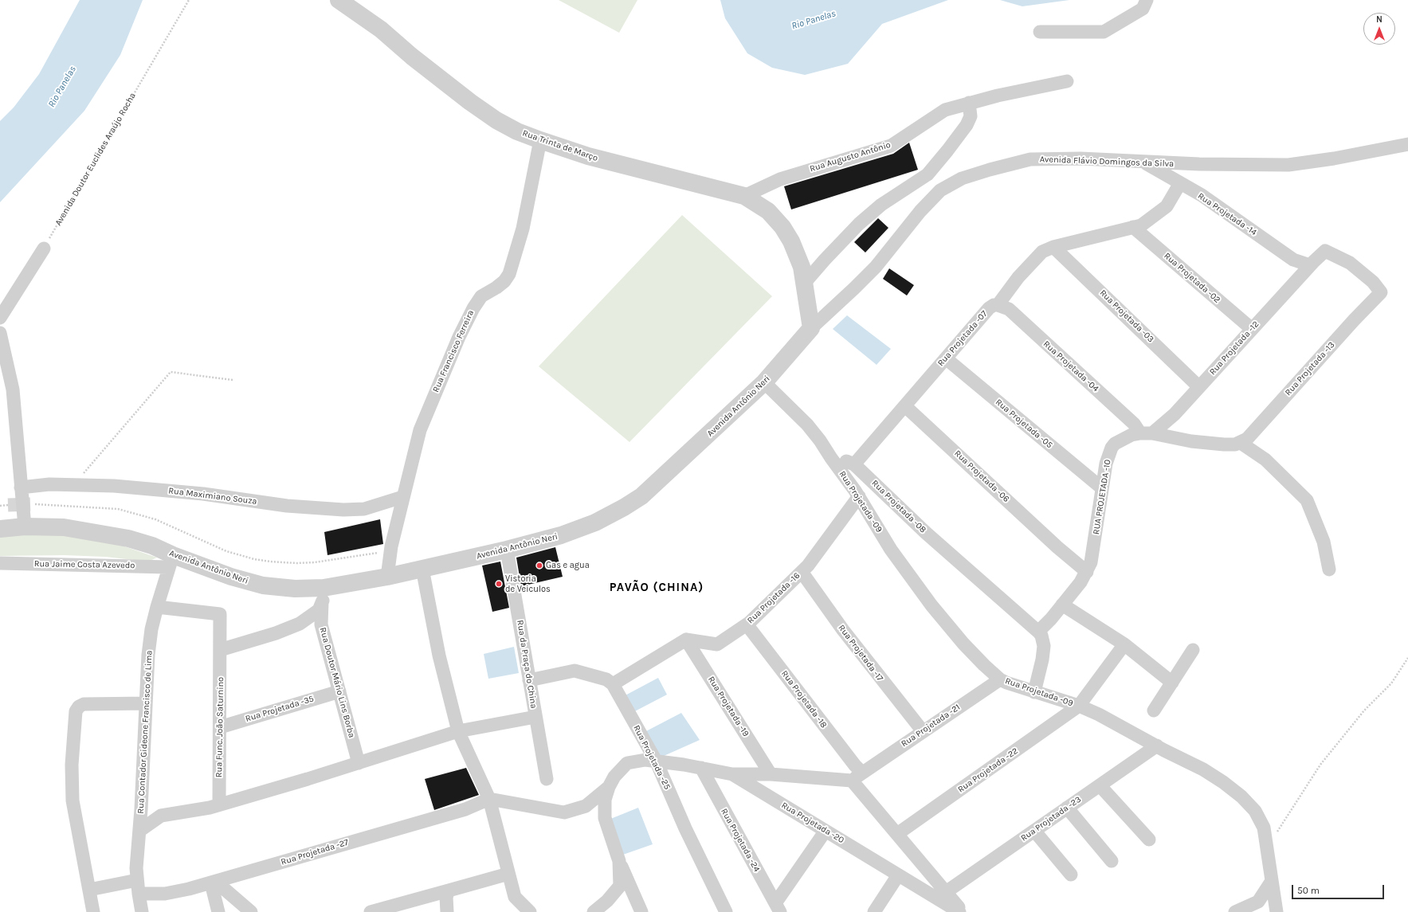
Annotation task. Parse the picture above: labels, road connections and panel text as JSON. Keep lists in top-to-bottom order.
{
  "streets": {
    "street": [
      "Rua Trinta de Março",
      "Rua Augusto Antônio",
      "Avenida Flávio Domingos da Silva",
      "Rua Projetada -14",
      "Rua Projetada -02",
      "Rua Projetada -03",
      "Rua Projetada -07",
      "Rua Projetada -12",
      "Rua Francisco Ferreira",
      "Rua Projetada -04",
      "Rua Projetada -13",
      "Avenida Antônio Neri",
      "Rua Projetada -05",
      "Rua Projetada -06",
      "Rua Maximiano Souza",
      "RUA PROJETADA -10",
      "Rua Projetada -09",
      "Rua Projetada -08",
      "Rua Jaime Costa Azevedo",
      "Rua Projetada -16",
      "Rua Projetada -17",
      "Rua da Praça do China",
      "Rua Doutor Mário Lins Borba",
      "Rua Projetada -18",
      "Rua Projetada -19",
      "Rua Projetada -35",
      "Rua Projetada -21",
      "Rua Func. João Saturnino",
      "Rua Contador Gideone Francisco de Lima",
      "Rua Projetada -25",
      "Rua Projetada -22",
      "Rua Projetada -23",
      "Rua Projetada -20",
      "Rua Projetada -24",
      "Rua Projetada -27"
    ],
    "path": ["Avenida Doutor Euclides Araújo Rocha"]
  },
  "crossings": [
    ["Rua Trinta de Março", "Rua Augusto Antônio"],
    ["Rua Trinta de Março", "Rua Francisco Ferreira"],
    ["Avenida Flávio Domingos da Silva", "Rua Projetada -14"],
    ["Avenida Flávio Domingos da Silva", "Avenida Antônio Neri"],
    ["Rua Projetada -14", "Rua Projetada -07"],
    ["Rua Projetada -14", "Rua Projetada -12"],
    ["Rua Projetada -14", "Rua Projetada -13"],
    ["Rua Projetada -02", "Rua Projetada -07"],
    ["Rua Projetada -02", "Rua Projetada -12"],
    ["Rua Projetada -03", "Rua Projetada -07"],
    ["Rua Projetada -03", "Rua Projetada -12"],
    ["Rua Projetada -07", "Rua Projetada -04"],
    ["Rua Projetada -07", "Rua Projetada -05"],
    ["Rua Projetada -07", "Rua Projetada -06"],
    ["Rua Projetada -07", "Rua Projetada -08"],
    ["Rua Projetada -12", "Rua Projetada -04"],
    ["Rua Projetada -12", "Rua Projetada -13"],
    ["Rua Projetada -12", "RUA PROJETADA -10"],
    ["Rua Francisco Ferreira", "Avenida Antônio Neri"],
    ["Rua Francisco Ferreira", "Rua Maximiano Souza"],
    ["Rua Projetada -04", "RUA PROJETADA -10"],
    ["Avenida Antônio Neri", "Rua Jaime Costa Azevedo"],
    ["Avenida Antônio Neri", "Rua da Praça do China"],
    ["Avenida Antônio Neri", "Rua Doutor Mário Lins Borba"],
    ["Avenida Antônio Neri", "Rua Contador Gideone Francisco de Lima"],
    ["Rua Projetada -05", "RUA PROJETADA -10"],
    ["Rua Projetada -06", "RUA PROJETADA -10"],
    ["Rua Projetada -09", "Rua Projetada -08"],
    ["Rua Projetada -09", "Rua Projetada -16"],
    ["Rua Projetada -09", "Rua Projetada -21"],
    ["Rua Projetada -09", "Rua Projetada -22"],
    ["Rua Projetada -09", "Rua Projetada -23"],
    ["Rua Jaime Costa Azevedo", "Rua Contador Gideone Francisco de Lima"],
    ["Rua Projetada -16", "Rua Projetada -17"],
    ["Rua Projetada -16", "Rua Projetada -18"],
    ["Rua Projetada -16", "Rua Projetada -19"],
    ["Rua Projetada -17", "Rua Projetada -21"],
    ["Rua Doutor Mário Lins Borba", "Rua Projetada -35"],
    ["Rua Projetada -18", "Rua Projetada -21"],
    ["Rua Projetada -35", "Rua Func. João Saturnino"],
    ["Rua Func. João Saturnino", "Rua Contador Gideone Francisco de Lima"],
    ["Rua Contador Gideone Francisco de Lima", "Rua Projetada -27"],
    ["Rua Projetada -25", "Rua Projetada -20"],
    ["Rua Projetada -20", "Rua Projetada -24"]
  ],
  "districts": ["PAVÃO (CHINA)"],
  "water": ["Rio Panelas"],
  "places": ["Gas e agua", "Vistoria de Veiculos"],
  "scale_bar": "50 m",
  "north": "top"
}
